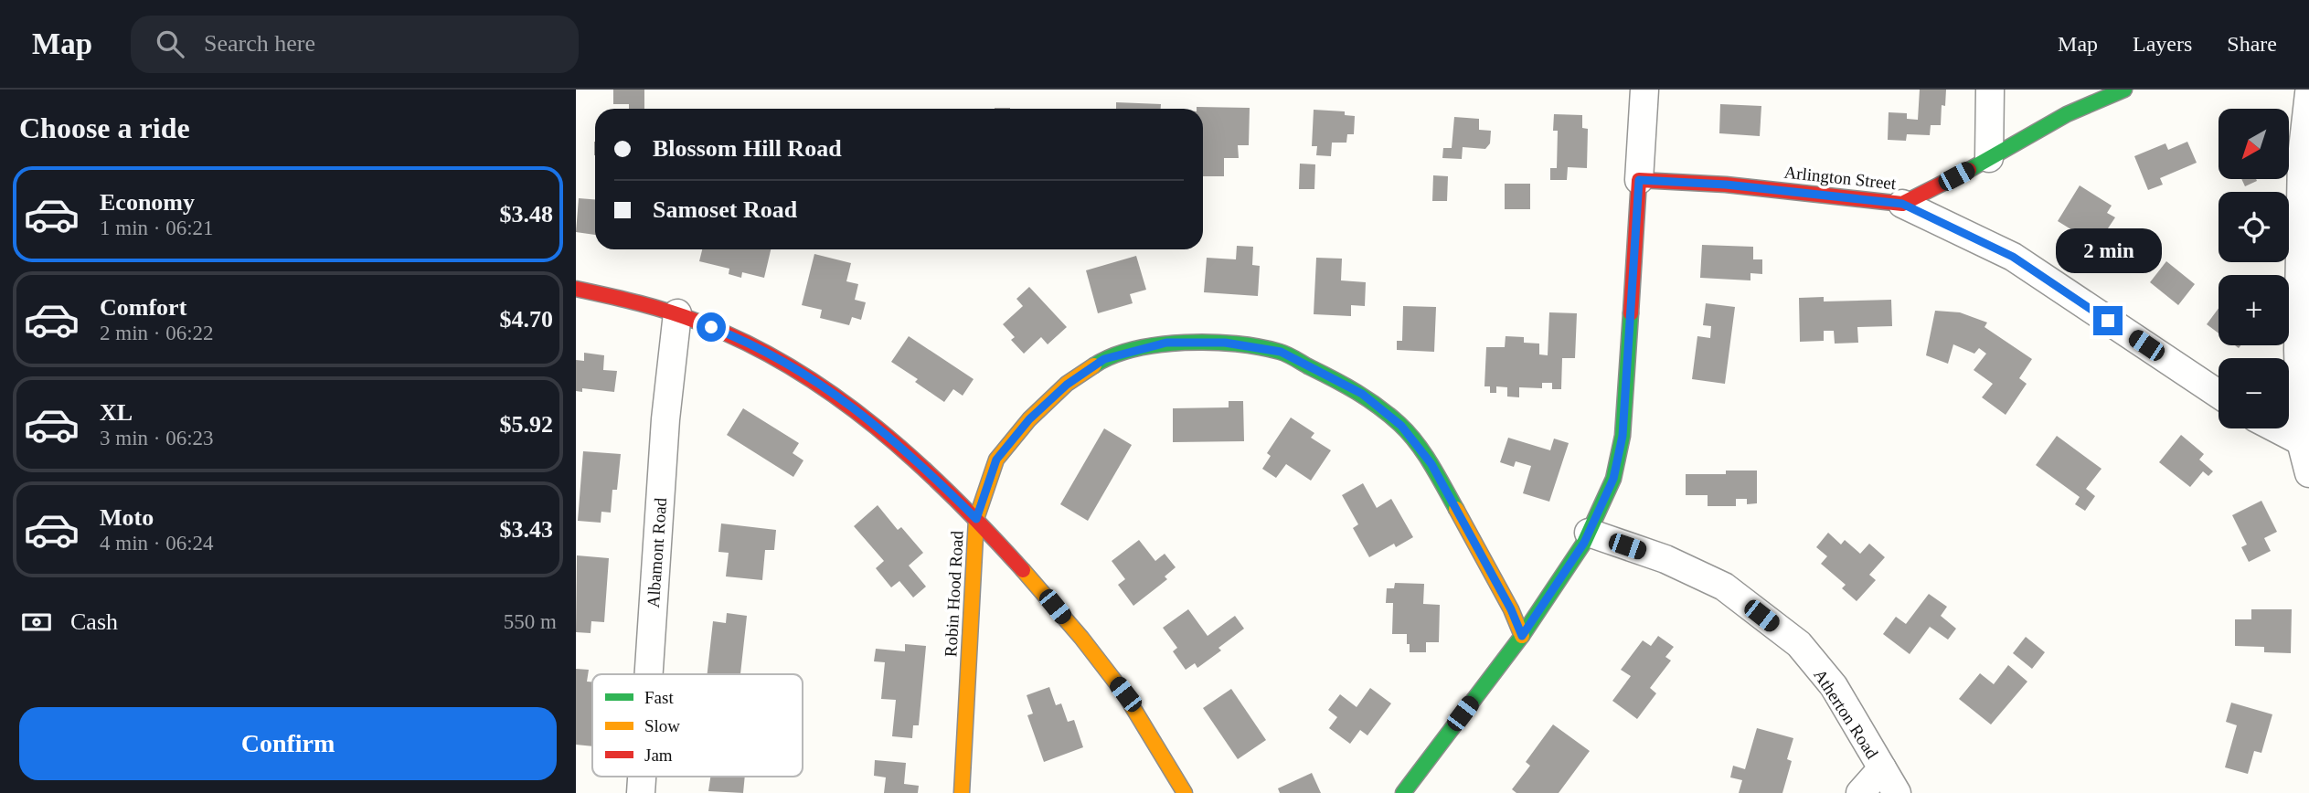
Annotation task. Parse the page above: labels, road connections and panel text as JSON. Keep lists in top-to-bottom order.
{
  "streets": {
    "street": [
      "Arlington Street",
      "Albamont Road",
      "Robin Hood Road",
      "Atherton Road"
    ]
  },
  "legend": ["Fast", "Slow", "Jam"],
  "north": "bottom left",
  "page": {
    "header": "Map",
    "search": "Search here",
    "nav": ["Map", "Layers", "Share"],
    "heading": "Choose a ride",
    "map_buttons": ["+", "−"],
    "banner": ["Blossom Hill Road", "Samoset Road"],
    "list": [
      {
        "name": "Economy",
        "note": "1 min · 06:21",
        "value": "$3.48"
      },
      {
        "name": "Comfort",
        "note": "2 min · 06:22",
        "value": "$4.70"
      },
      {
        "name": "XL",
        "note": "3 min · 06:23",
        "value": "$5.92"
      },
      {
        "name": "Moto",
        "note": "4 min · 06:24",
        "value": "$3.43"
      }
    ],
    "bubble": "2 min",
    "pay": ["Cash", "550 m"],
    "buttons": "Confirm"
  }
}
